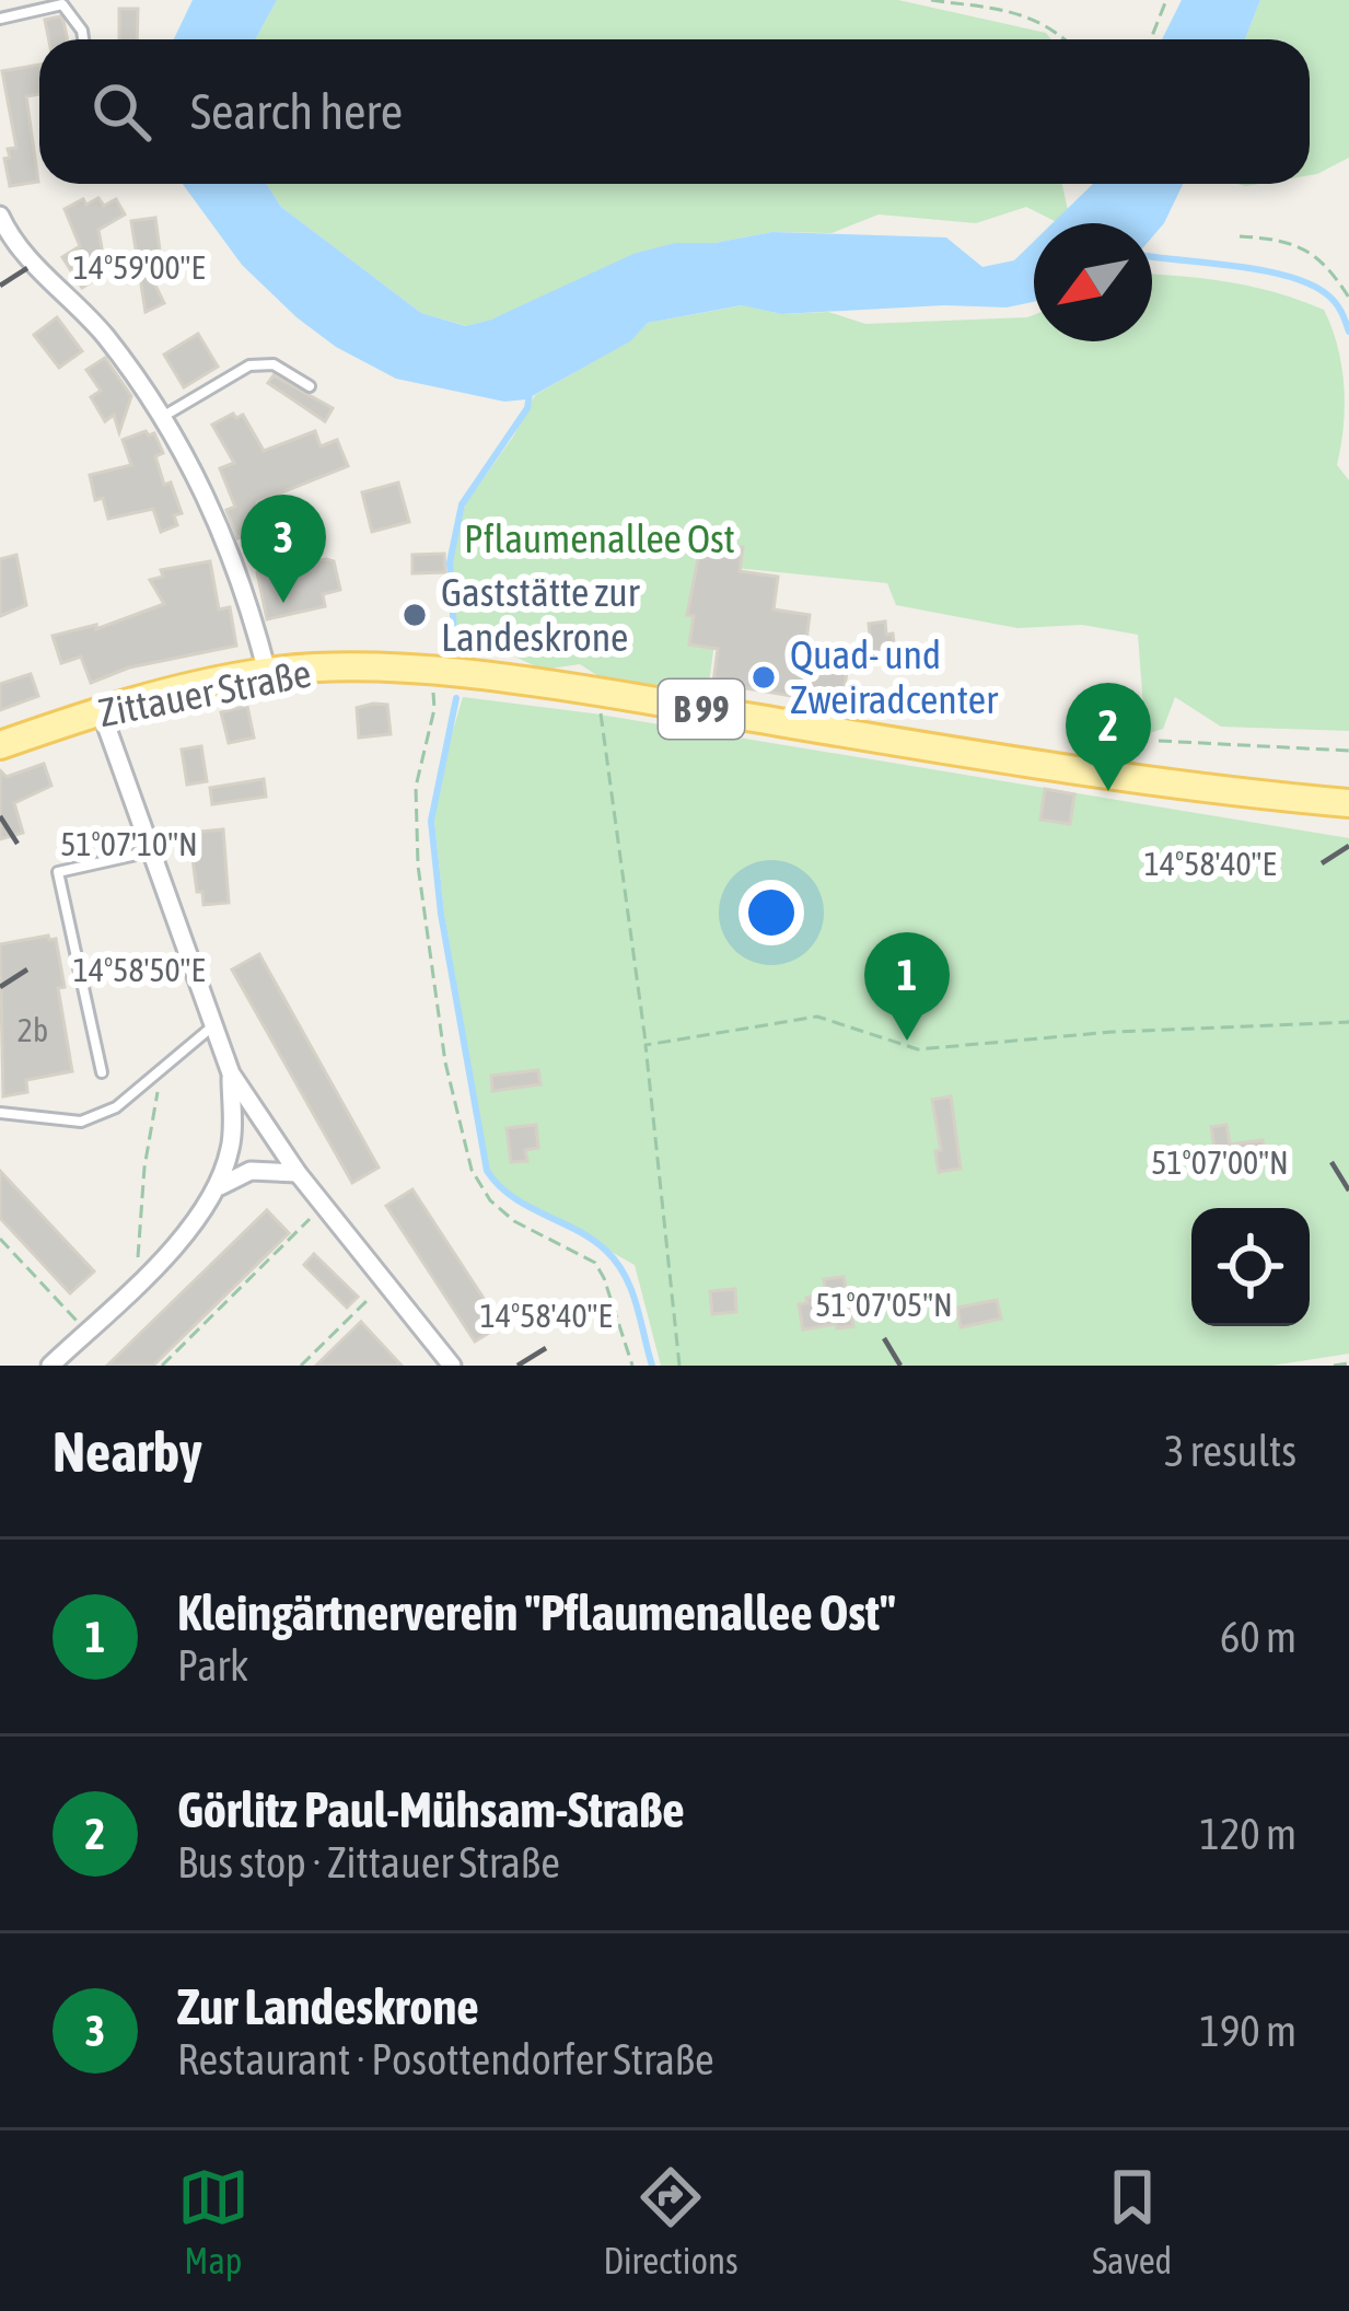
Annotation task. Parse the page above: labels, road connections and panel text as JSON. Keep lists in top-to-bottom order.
{
  "streets": {
    "main road": ["Zittauer Straße", "B 99"]
  },
  "parks": ["Pflaumenallee Ost"],
  "places": ["Gaststätte zur Landeskrone", "Quad- und Zweiradcenter"],
  "house_numbers": ["2b"],
  "north": "bottom left",
  "page": {
    "search": "Search here",
    "pins": ["3", "2", "1"],
    "heading": ["Nearby", "3 results"],
    "list": [
      {
        "mark": "1",
        "name": "Kleingärtnerverein \"Pflaumenallee Ost\"",
        "note": "Park",
        "value": "60 m"
      },
      {
        "mark": "2",
        "name": "Görlitz Paul-Mühsam-Straße",
        "note": "Bus stop · Zittauer Straße",
        "value": "120 m"
      },
      {
        "mark": "3",
        "name": "Zur Landeskrone",
        "note": "Restaurant · Posottendorfer Straße",
        "value": "190 m"
      }
    ],
    "nav": ["Map", "Directions", "Saved"]
  },
  "coordinates": [
    "14°59'00\"E",
    "51°07'10\"N",
    "14°58'40\"E",
    "14°58'50\"E",
    "51°07'00\"N",
    "51°07'05\"N"
  ]
}
